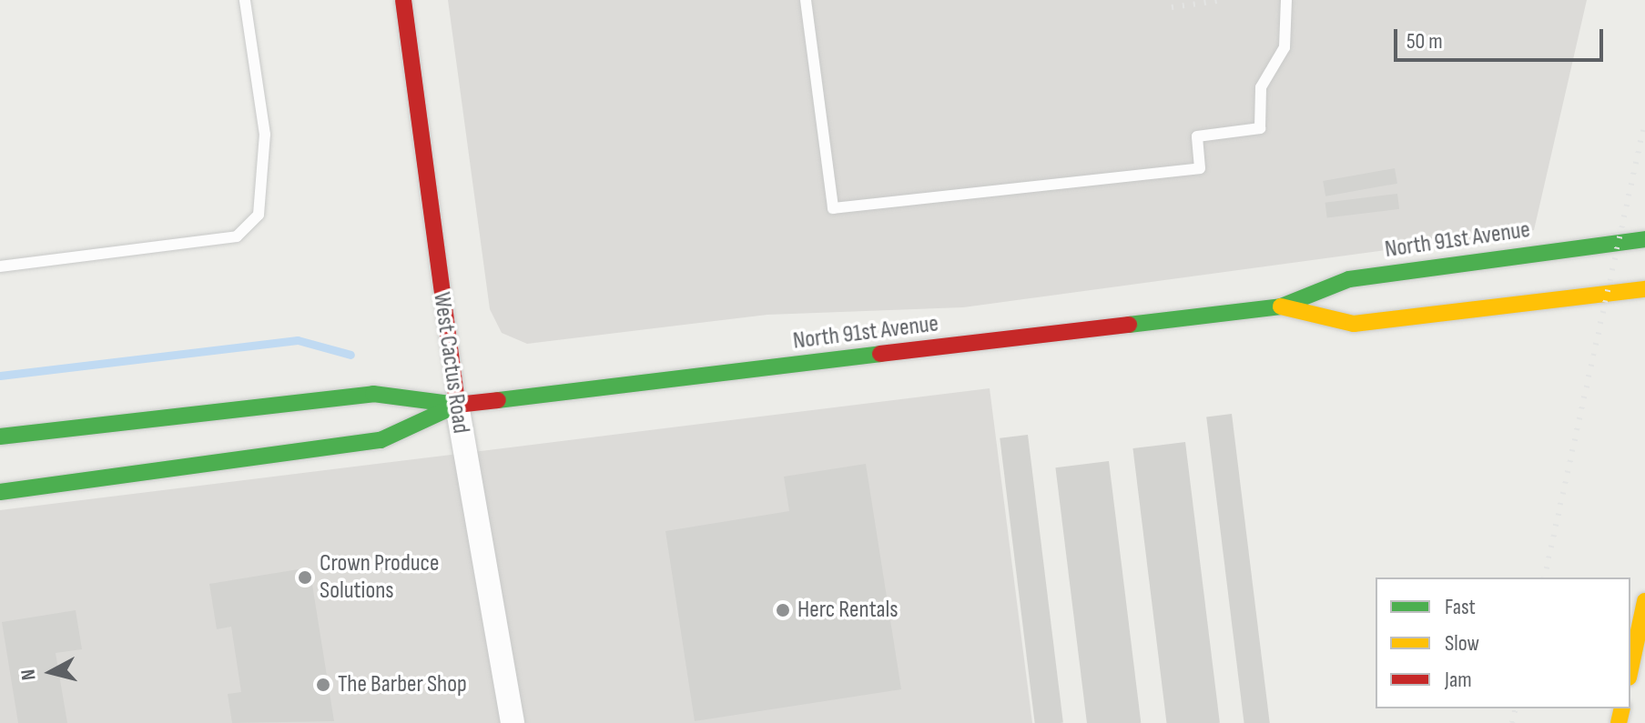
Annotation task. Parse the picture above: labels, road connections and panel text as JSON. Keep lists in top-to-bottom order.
{
  "streets": {
    "main road": ["North 91st Avenue", "West Cactus Road"]
  },
  "crossings": [
    ["North 91st Avenue", "West Cactus Road"]
  ],
  "places": ["Crown Produce Solutions", "Herc Rentals", "The Barber Shop"],
  "legend": ["Fast", "Slow", "Jam"],
  "scale_bar": "50 m",
  "north": "left"
}
